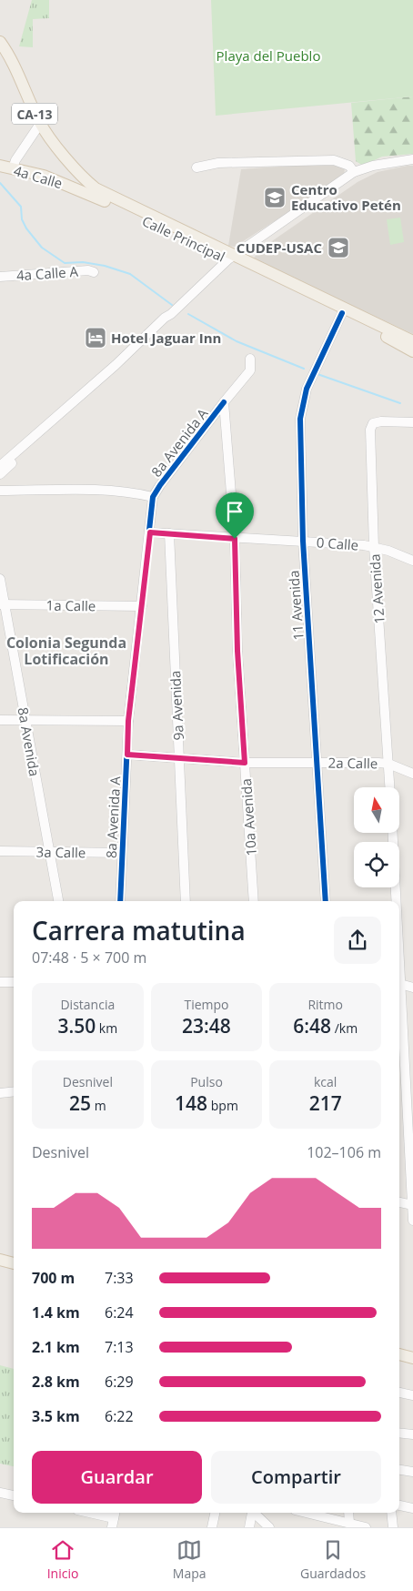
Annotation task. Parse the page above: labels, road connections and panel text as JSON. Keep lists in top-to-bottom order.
{
  "streets": {
    "main road": ["CA-13", "4a Calle", "Calle Principal"],
    "street": [
      "4a Calle A",
      "8a Avenida A",
      "0 Calle",
      "12 Avenida",
      "1a Calle",
      "11 Avenida",
      "9a Avenida",
      "8a Avenida",
      "2a Calle",
      "10a Avenida",
      "3a Calle"
    ]
  },
  "crossings": [
    ["CA-13", "Calle Principal"],
    ["4a Calle", "Calle Principal"],
    ["Calle Principal", "11 Avenida"],
    ["8a Avenida A", "0 Calle"],
    ["8a Avenida A", "1a Calle"],
    ["8a Avenida A", "2a Calle"],
    ["8a Avenida A", "10a Avenida"],
    ["8a Avenida A", "3a Calle"],
    ["0 Calle", "12 Avenida"],
    ["0 Calle", "11 Avenida"],
    ["0 Calle", "9a Avenida"],
    ["0 Calle", "10a Avenida"],
    ["12 Avenida", "2a Calle"],
    ["1a Calle", "8a Avenida"],
    ["11 Avenida", "2a Calle"],
    ["9a Avenida", "2a Calle"],
    ["8a Avenida", "3a Calle"],
    ["2a Calle", "10a Avenida"]
  ],
  "districts": ["Colonia Segunda Lotificación"],
  "parks": ["Playa del Pueblo"],
  "places": {
    "school or university": ["Centro Educativo Petén", "CUDEP-USAC"],
    "hotel": ["Hotel Jaguar Inn"]
  },
  "north": "top",
  "page": {
    "heading": ["Carrera matutina", "07:48 · 5 × 700 m"],
    "stats": [
      ["Distancia", "3.50 km"],
      ["Tiempo", "23:48"],
      ["Ritmo", "6:48 /km"],
      ["Desnivel", "25 m"],
      ["Pulso", "148 bpm"],
      ["kcal", "217"]
    ],
    "chart": ["Desnivel", "102–106 m"],
    "list": [
      {
        "name": "700 m",
        "note": "7:33"
      },
      {
        "name": "1.4 km",
        "note": "6:24"
      },
      {
        "name": "2.1 km",
        "note": "7:13"
      },
      {
        "name": "2.8 km",
        "note": "6:29"
      },
      {
        "name": "3.5 km",
        "note": "6:22"
      }
    ],
    "buttons": ["Guardar", "Compartir"],
    "tabs": ["Inicio", "Mapa", "Guardados"]
  }
}
